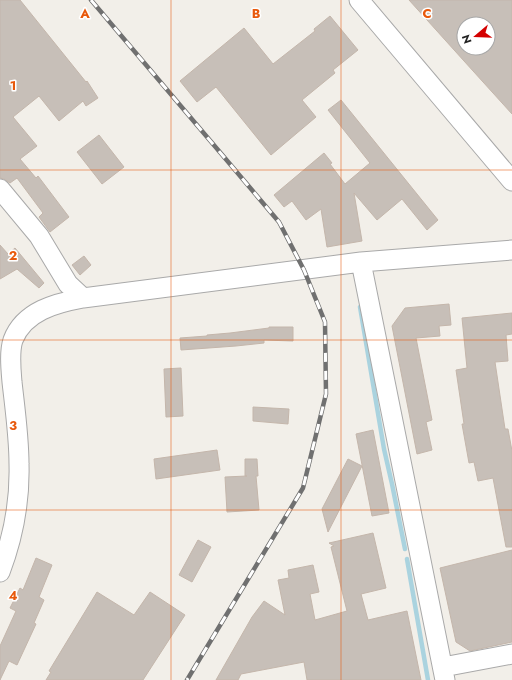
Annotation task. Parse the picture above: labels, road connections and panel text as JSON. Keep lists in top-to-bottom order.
{
  "north": "left",
  "grid": {
    "columns": ["A", "B", "C"],
    "rows": [
      "1",
      "2",
      "3",
      "4"
    ]
  }
}
